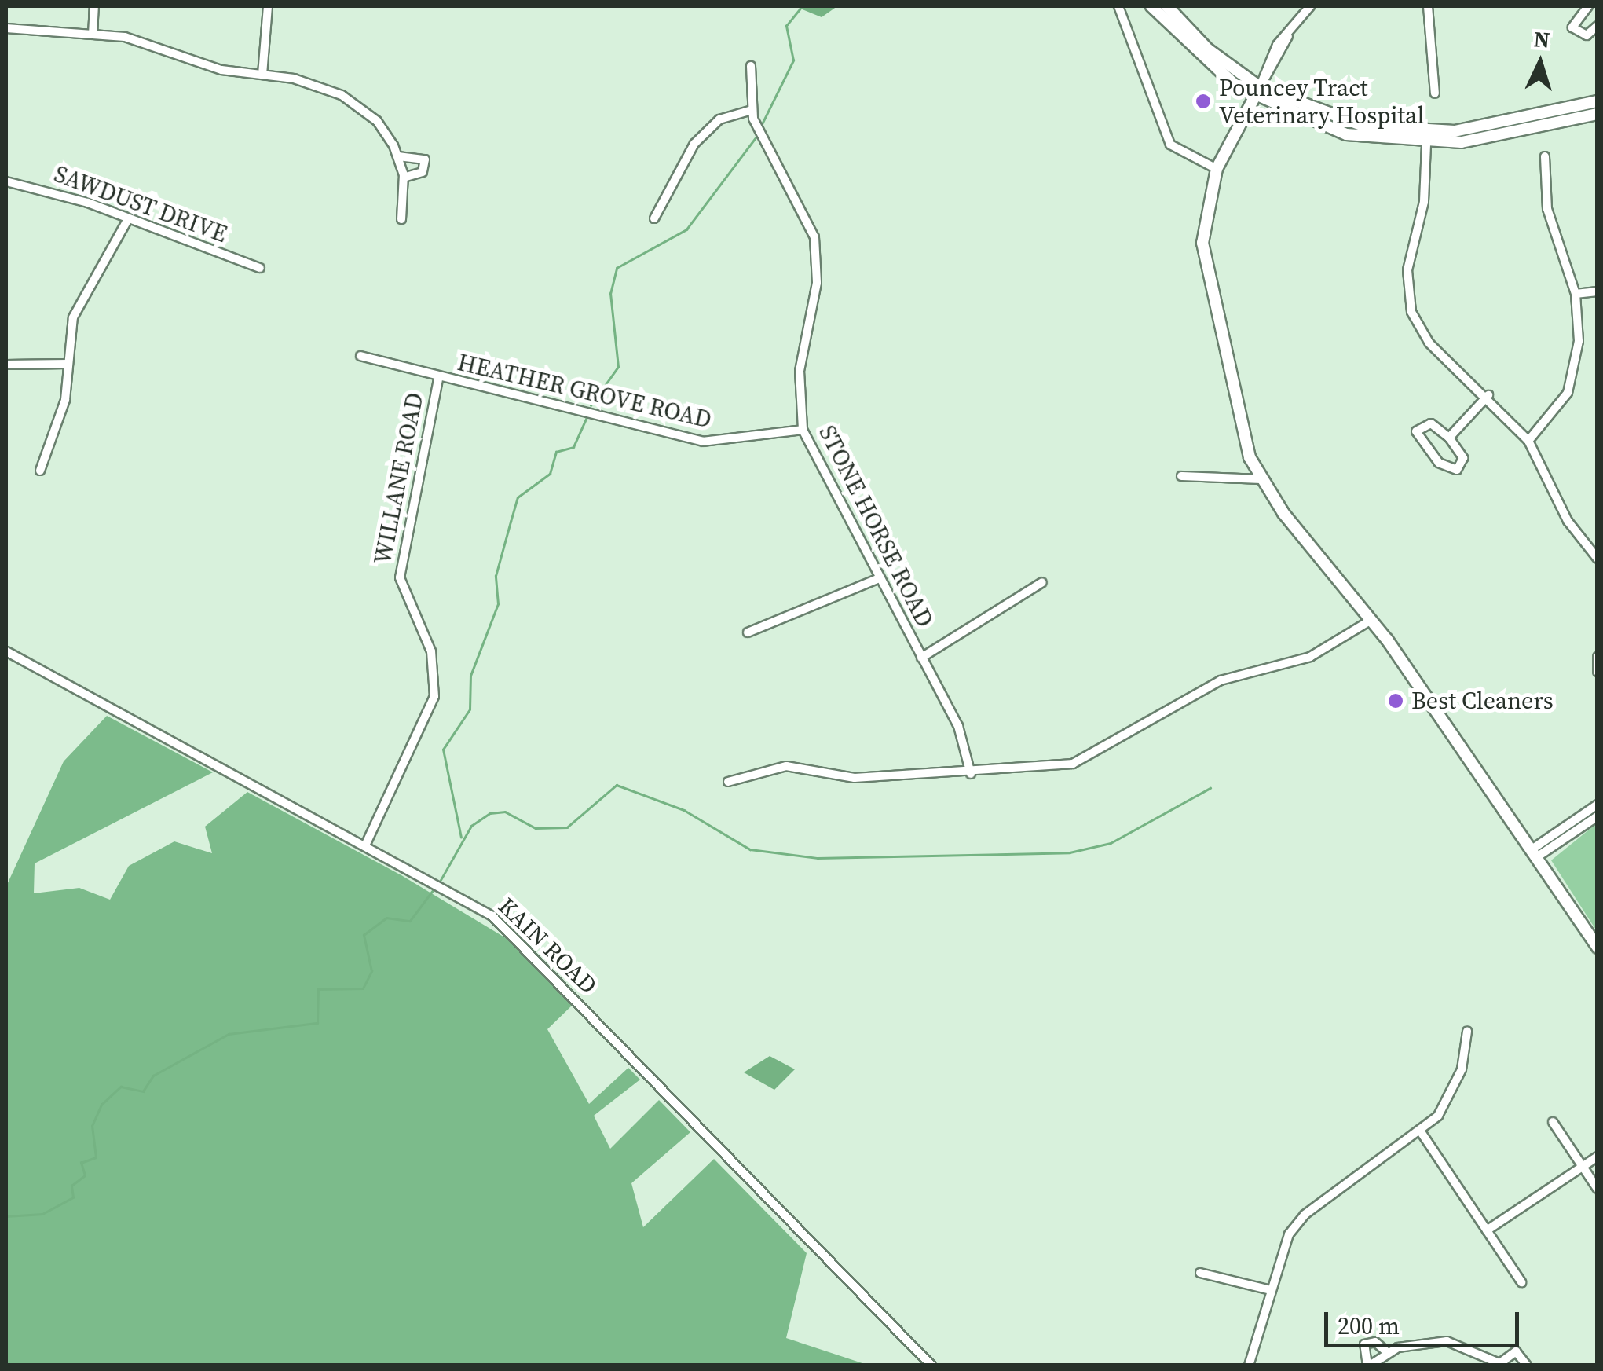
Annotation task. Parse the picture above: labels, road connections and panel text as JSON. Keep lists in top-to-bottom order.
{
  "streets": {
    "street": [
      "SAWDUST DRIVE",
      "HEATHER GROVE ROAD",
      "WILLANE ROAD",
      "STONE HORSE ROAD",
      "KAIN ROAD"
    ]
  },
  "crossings": [
    ["HEATHER GROVE ROAD", "WILLANE ROAD"],
    ["HEATHER GROVE ROAD", "STONE HORSE ROAD"],
    ["WILLANE ROAD", "KAIN ROAD"]
  ],
  "places": ["Pouncey Tract Veterinary Hospital", "Best Cleaners"],
  "scale_bar": "200 m",
  "north": "top"
}
